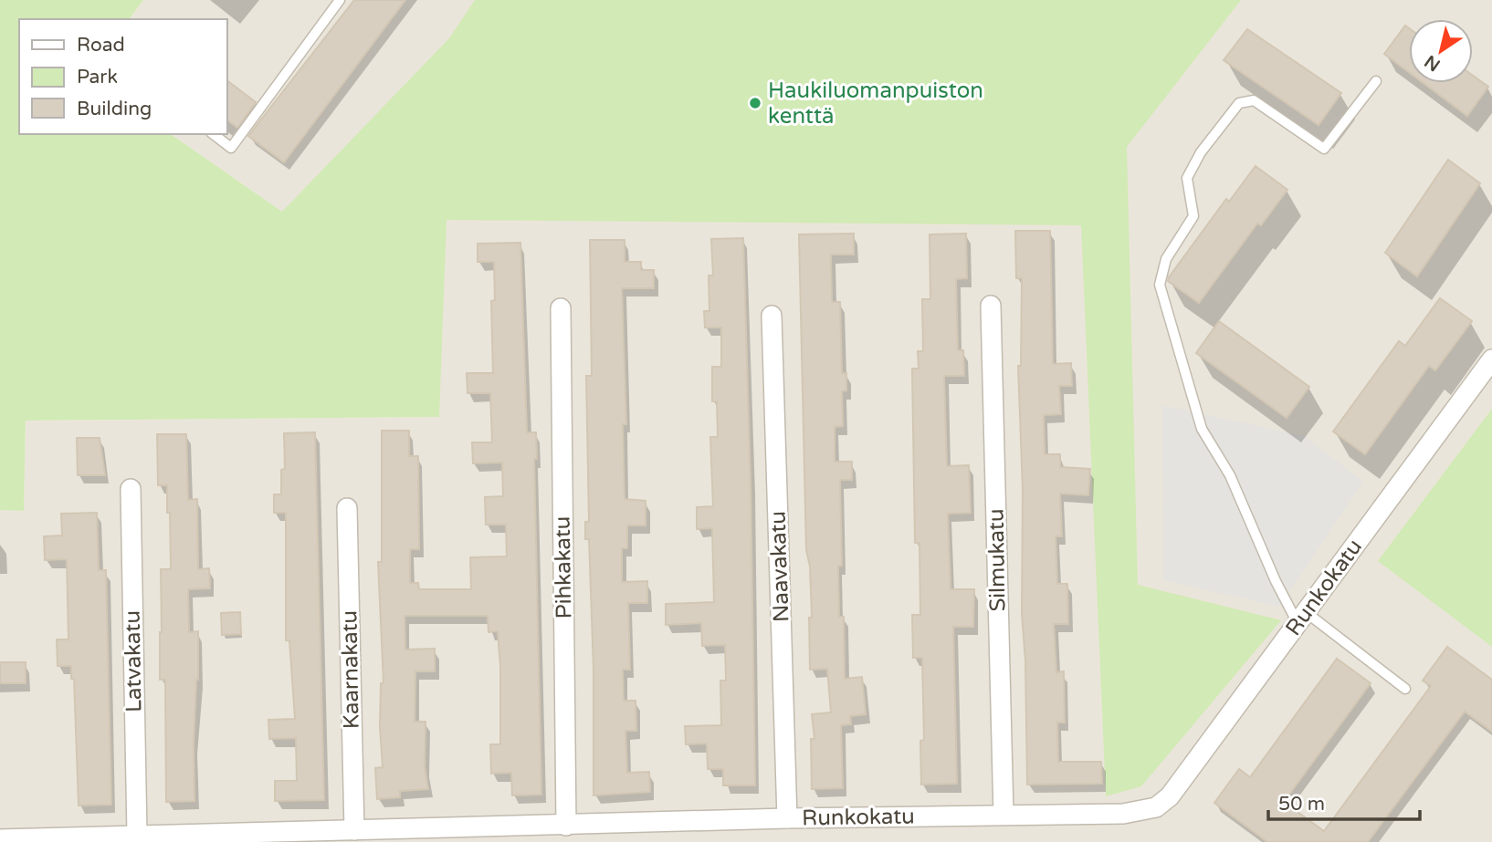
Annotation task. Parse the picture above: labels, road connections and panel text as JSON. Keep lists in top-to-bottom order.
{
  "streets": {
    "street": [
      "Silmukatu",
      "Naavakatu",
      "Pihkakatu",
      "Runkokatu",
      "Latvakatu",
      "Kaarnakatu"
    ]
  },
  "crossings": [
    ["Silmukatu", "Runkokatu"],
    ["Naavakatu", "Runkokatu"],
    ["Pihkakatu", "Runkokatu"],
    ["Runkokatu", "Latvakatu"],
    ["Runkokatu", "Kaarnakatu"]
  ],
  "places": ["Haukiluomanpuiston kenttä"],
  "legend": ["Road", "Park", "Building"],
  "scale_bar": "50 m",
  "north": "bottom left"
}
